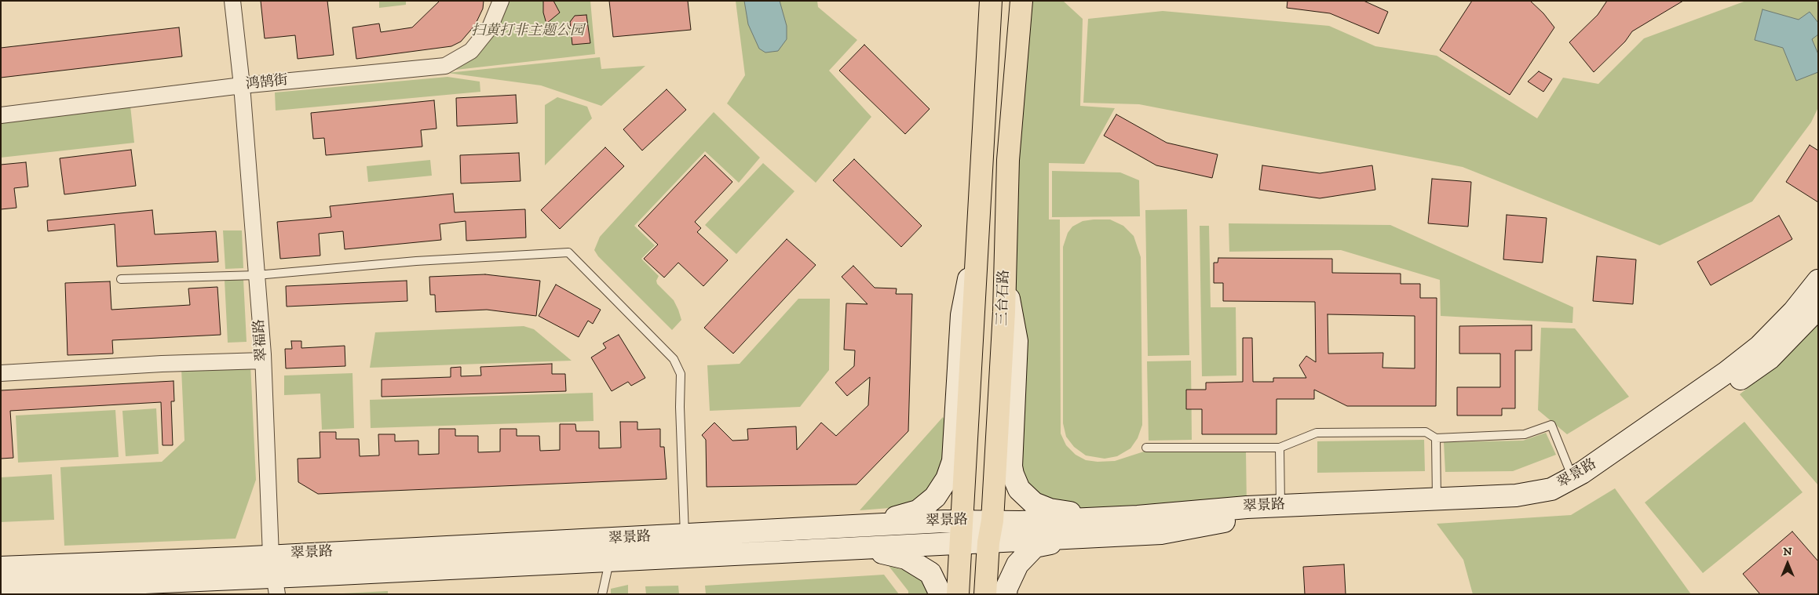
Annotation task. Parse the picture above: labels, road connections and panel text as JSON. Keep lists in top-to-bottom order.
{
  "streets": {
    "main road": ["三台石路", "翠景路"],
    "street": ["鸿鹄街", "翠福路"]
  },
  "crossings": [
    ["鸿鹄街", "翠福路"],
    ["三台石路", "翠景路"],
    ["翠福路", "翠景路"]
  ],
  "parks": ["扫黄打非主题公园"],
  "north": "top"
}
